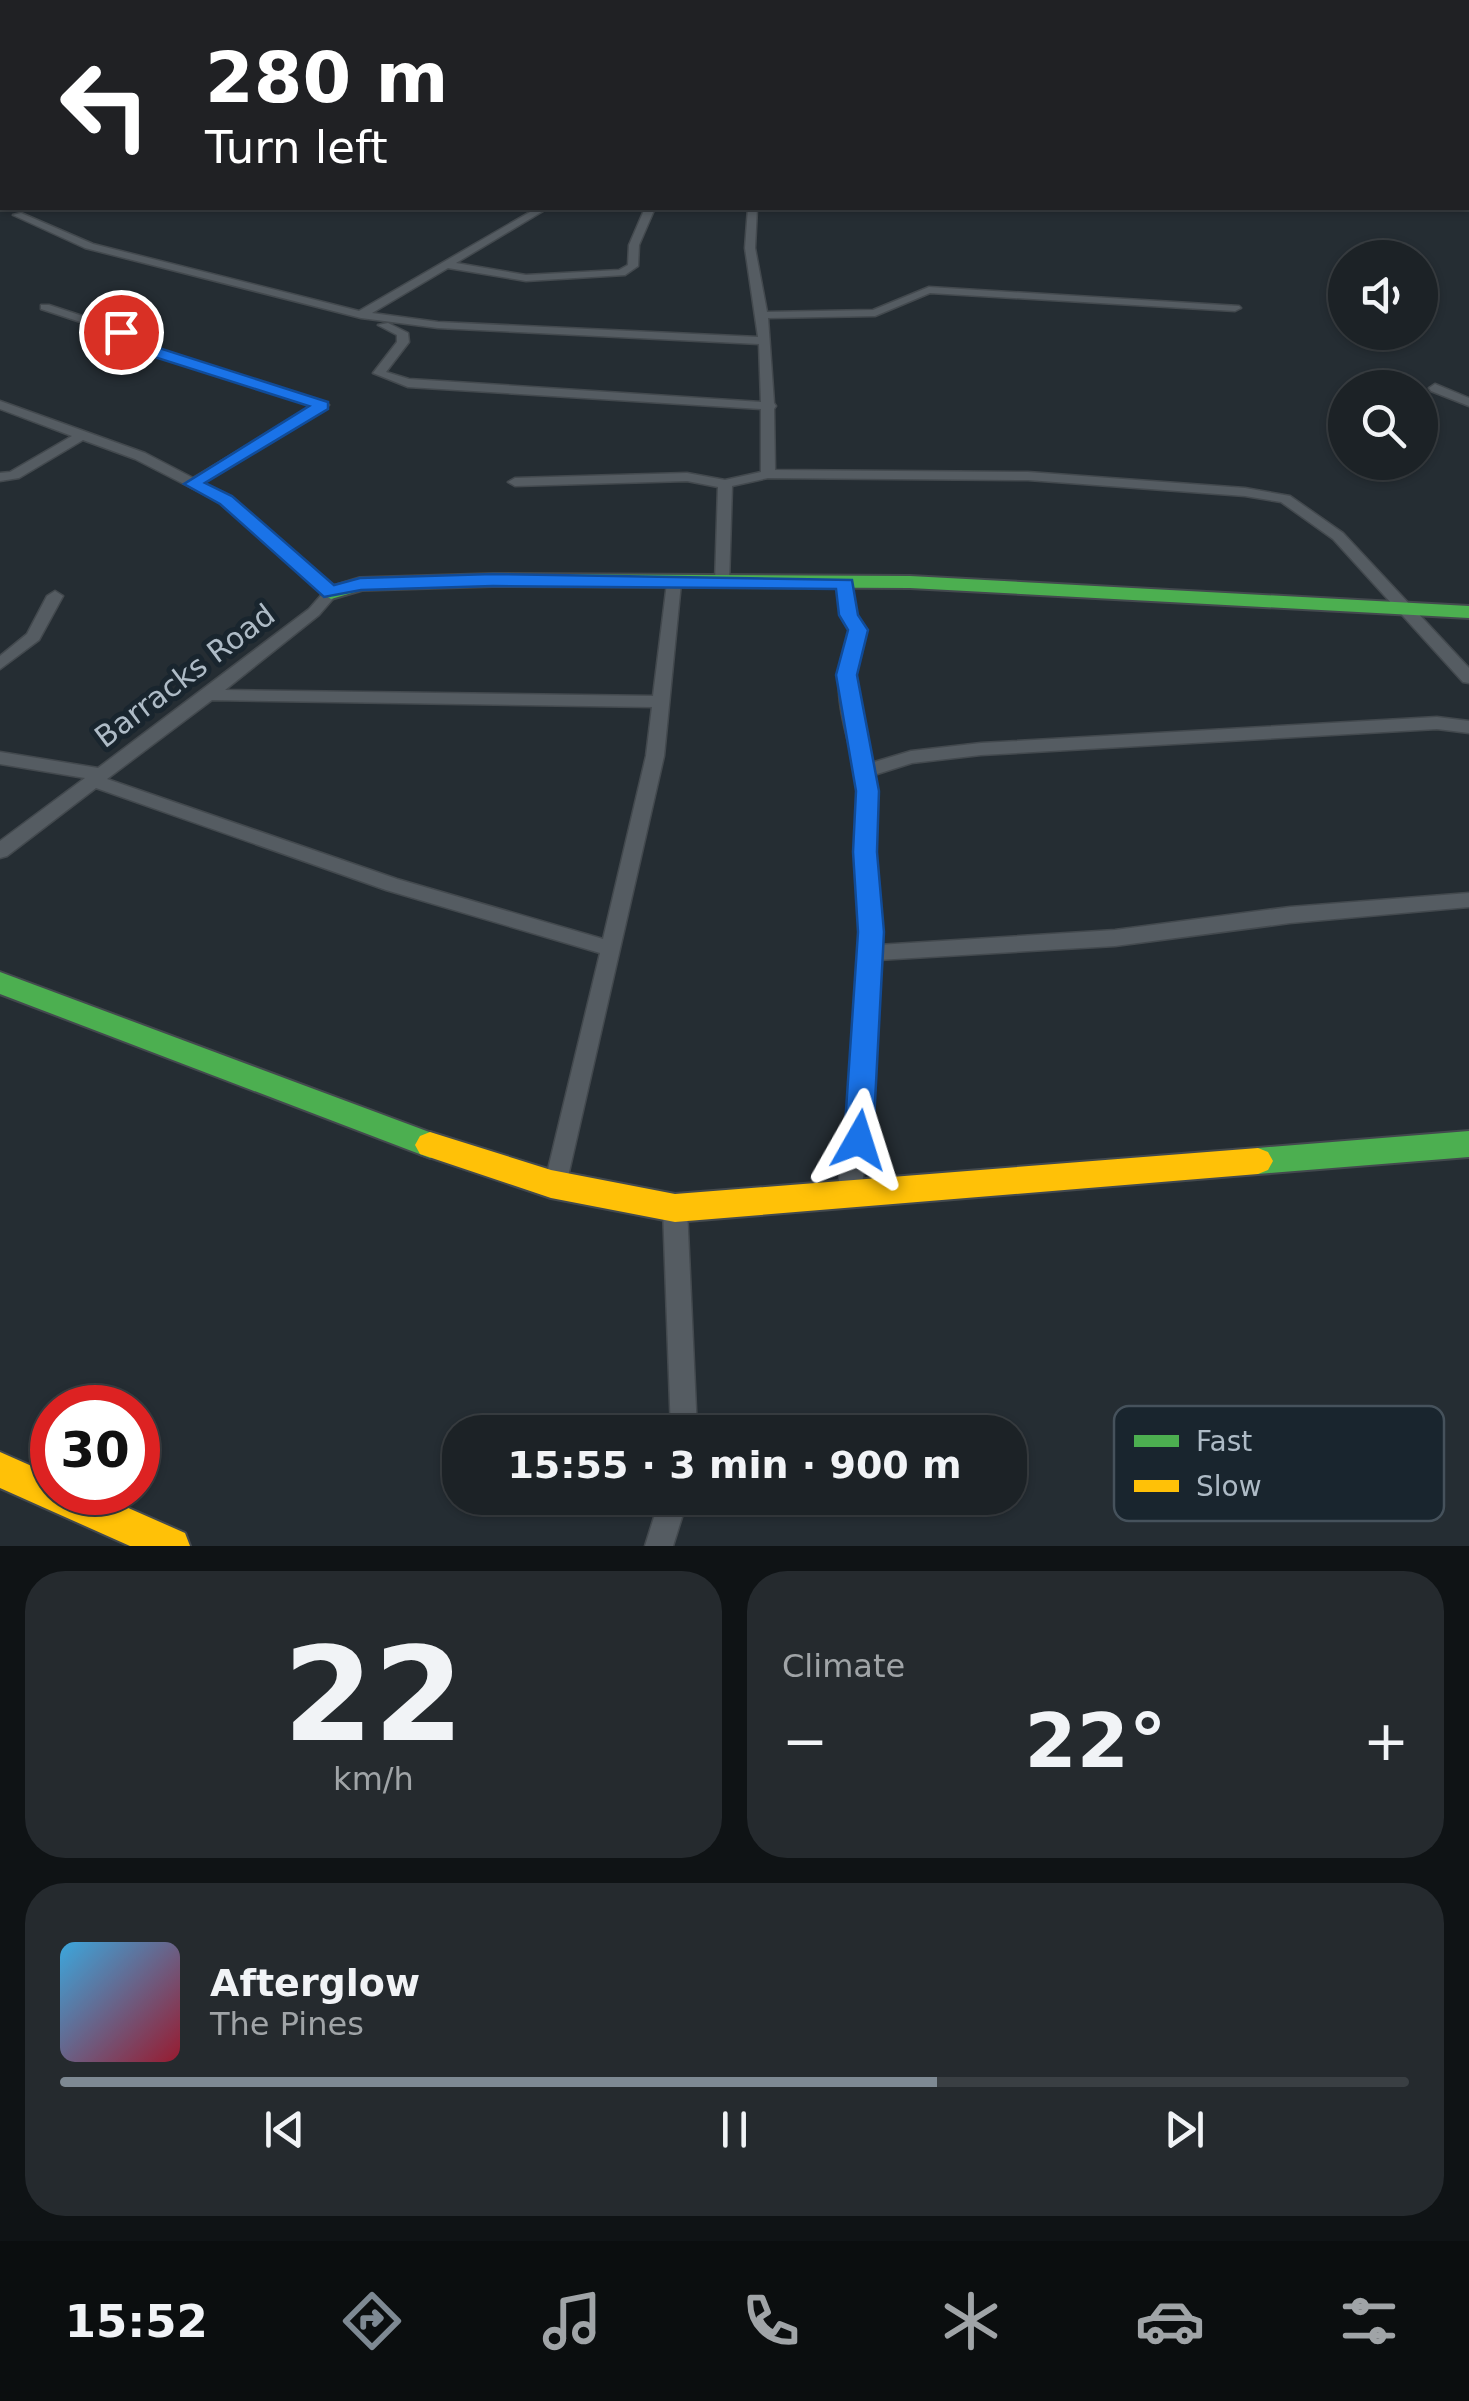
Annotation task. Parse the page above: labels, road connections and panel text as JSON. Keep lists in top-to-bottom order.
{
  "streets": {
    "street": ["Barracks Road"]
  },
  "legend": ["Fast", "Slow"],
  "page": {
    "turn": ["280 m", "Turn left"],
    "limit": "30",
    "trip": "15:55 · 3 min · 900 m",
    "tile": [
      ["22", "km/h"],
      "Climate"
    ],
    "heat": ["−", "22°", "+"],
    "song": ["Afterglow", "The Pines"],
    "tabs": "15:52"
  }
}
